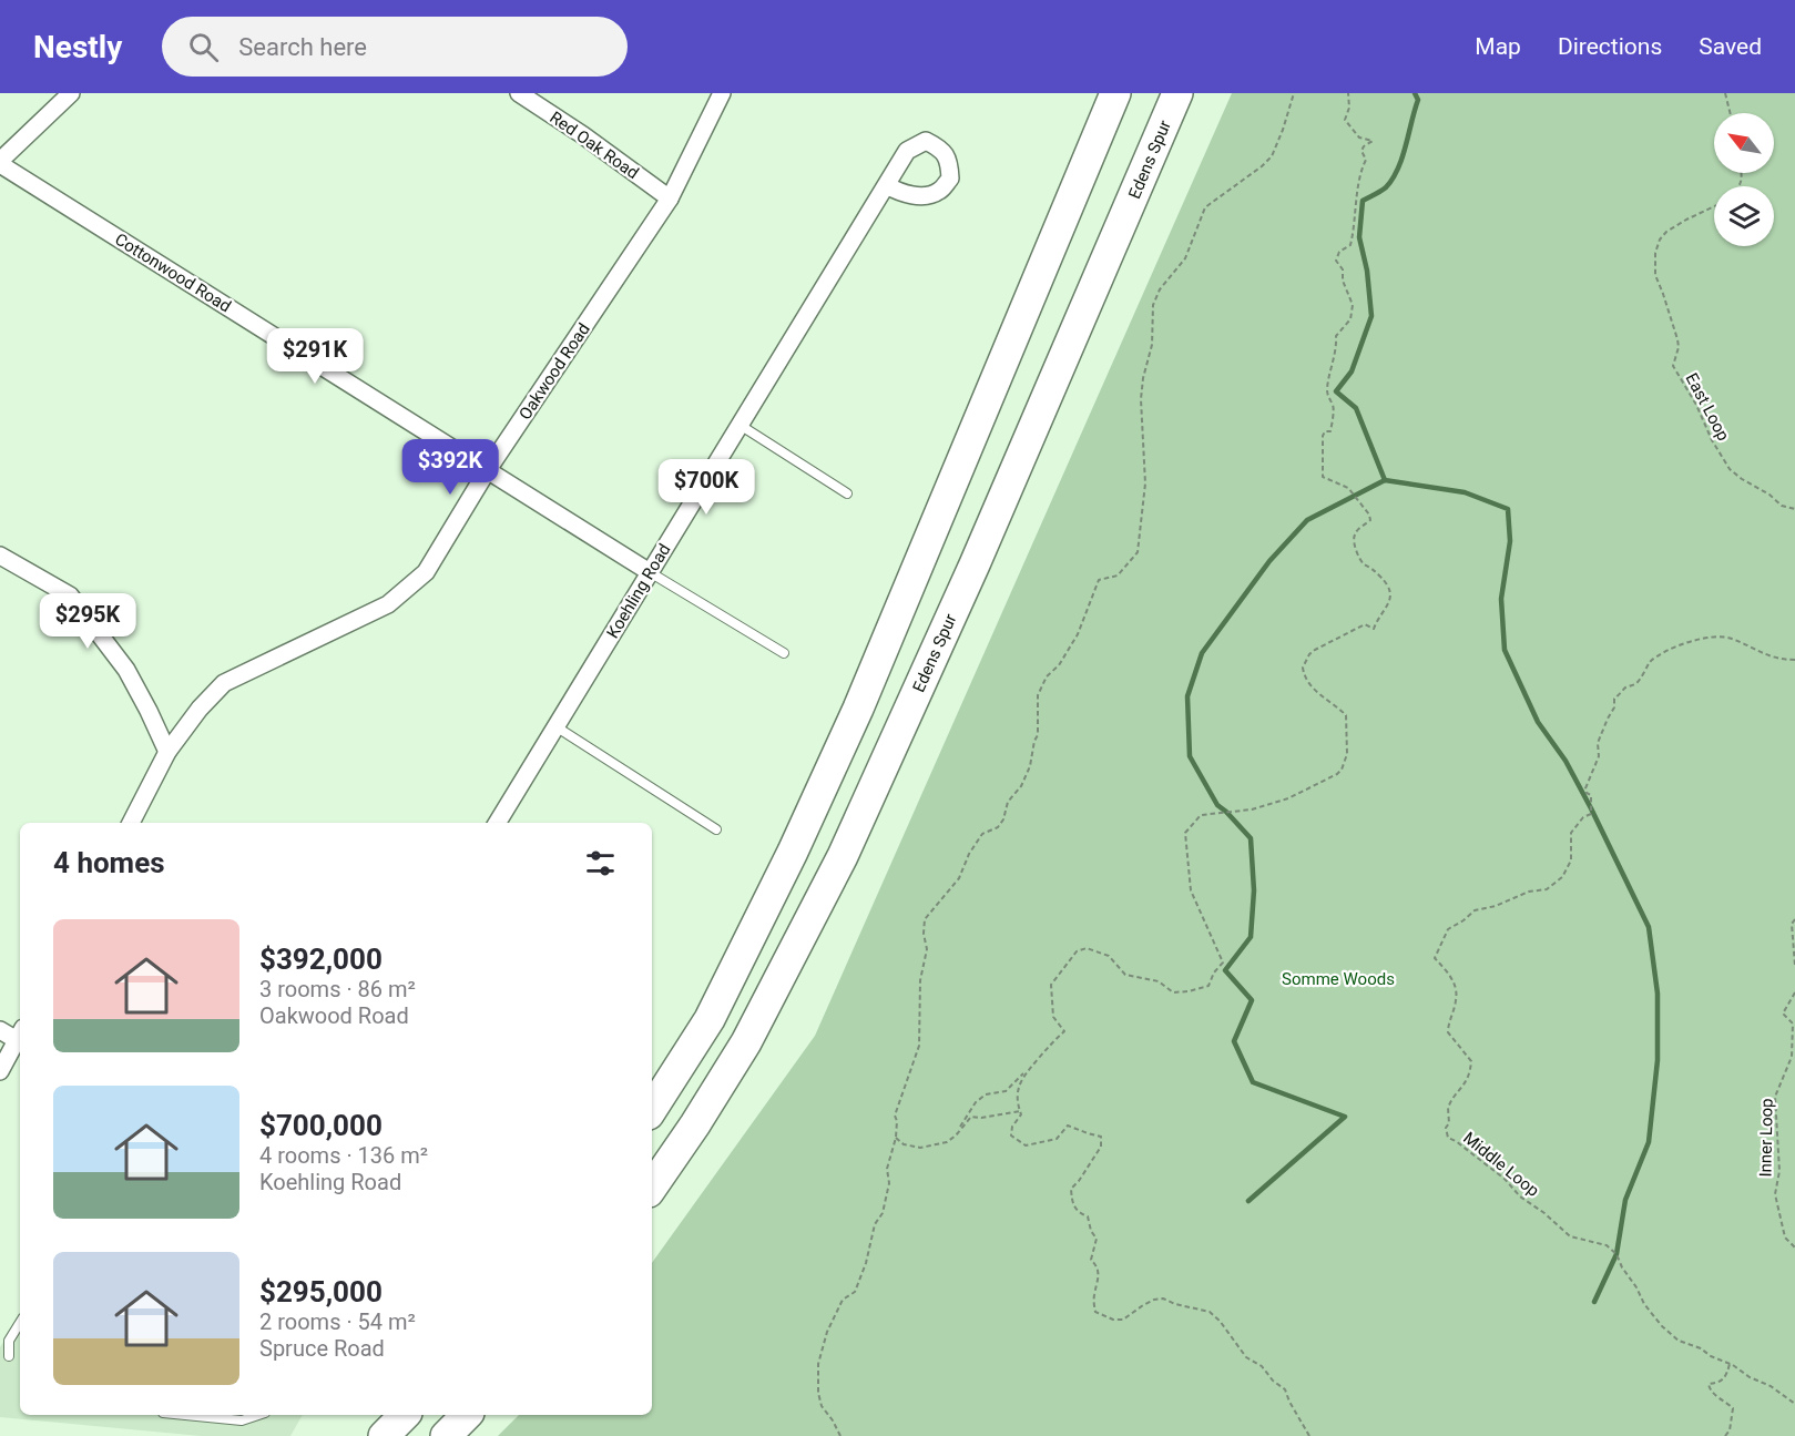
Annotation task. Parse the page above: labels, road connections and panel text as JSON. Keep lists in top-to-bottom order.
{
  "streets": {
    "highway": ["Edens Spur"],
    "street": [
      "Red Oak Road",
      "Cottonwood Road",
      "Oakwood Road",
      "Koehling Road"
    ],
    "path": ["East Loop", "Inner Loop", "Middle Loop"]
  },
  "crossings": [
    ["Red Oak Road", "Oakwood Road"],
    ["Cottonwood Road", "Oakwood Road"],
    ["Cottonwood Road", "Koehling Road"]
  ],
  "parks": ["Somme Woods"],
  "north": "top left",
  "page": {
    "header": "Nestly",
    "search": "Search here",
    "nav": ["Map", "Directions", "Saved"],
    "price": [
      "$291K",
      "$392K",
      "$700K",
      "$295K"
    ],
    "heading": "4 homes",
    "list": [
      {
        "name": "$392,000",
        "note": "3 rooms · 86 m² · Oakwood Road"
      },
      {
        "name": "$700,000",
        "note": "4 rooms · 136 m² · Koehling Road"
      },
      {
        "name": "$295,000",
        "note": "2 rooms · 54 m² · Spruce Road"
      }
    ]
  }
}
